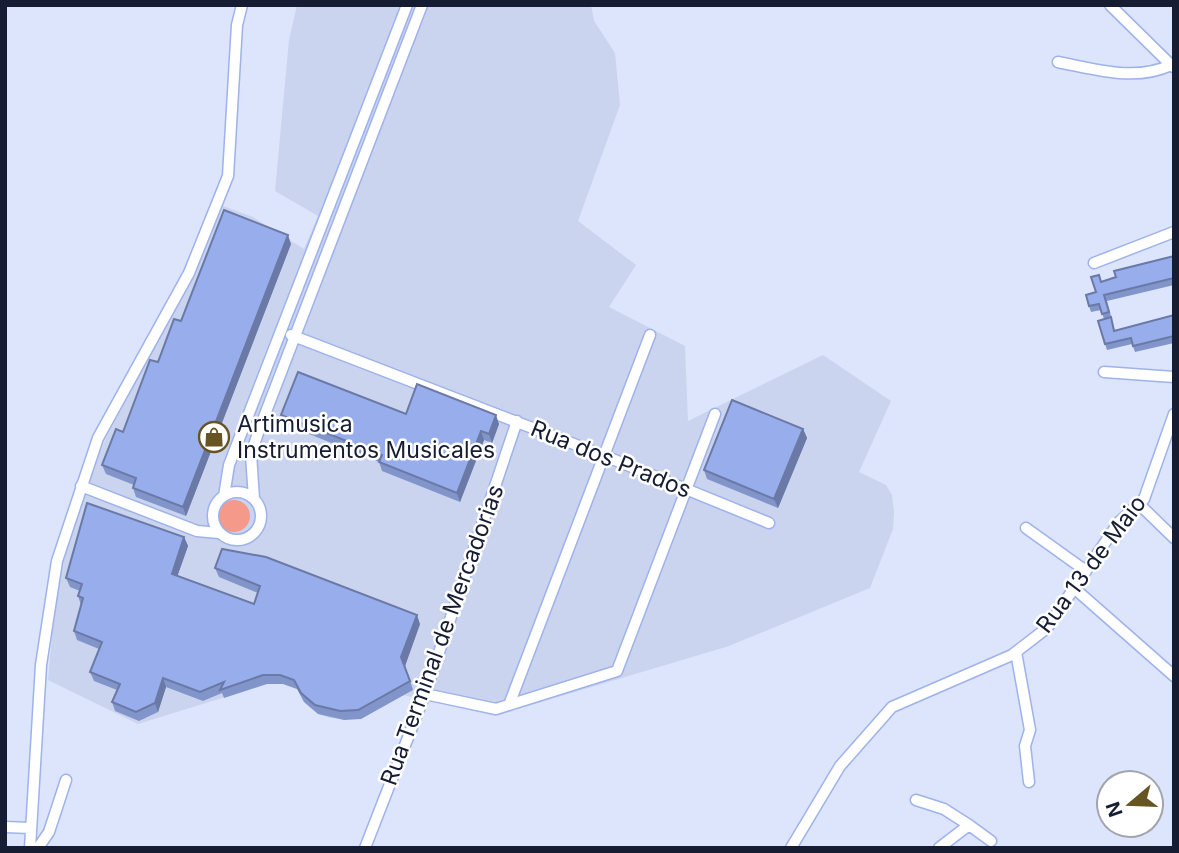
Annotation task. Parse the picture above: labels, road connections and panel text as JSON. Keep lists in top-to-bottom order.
{
  "streets": {
    "street": ["Rua dos Prados", "Rua 13 de Maio", "Rua Terminal de Mercadorias"]
  },
  "crossings": [
    ["Rua dos Prados", "Rua Terminal de Mercadorias"]
  ],
  "places": {
    "shop": ["Artimusica Instrumentos Musicales"]
  },
  "north": "left"
}
